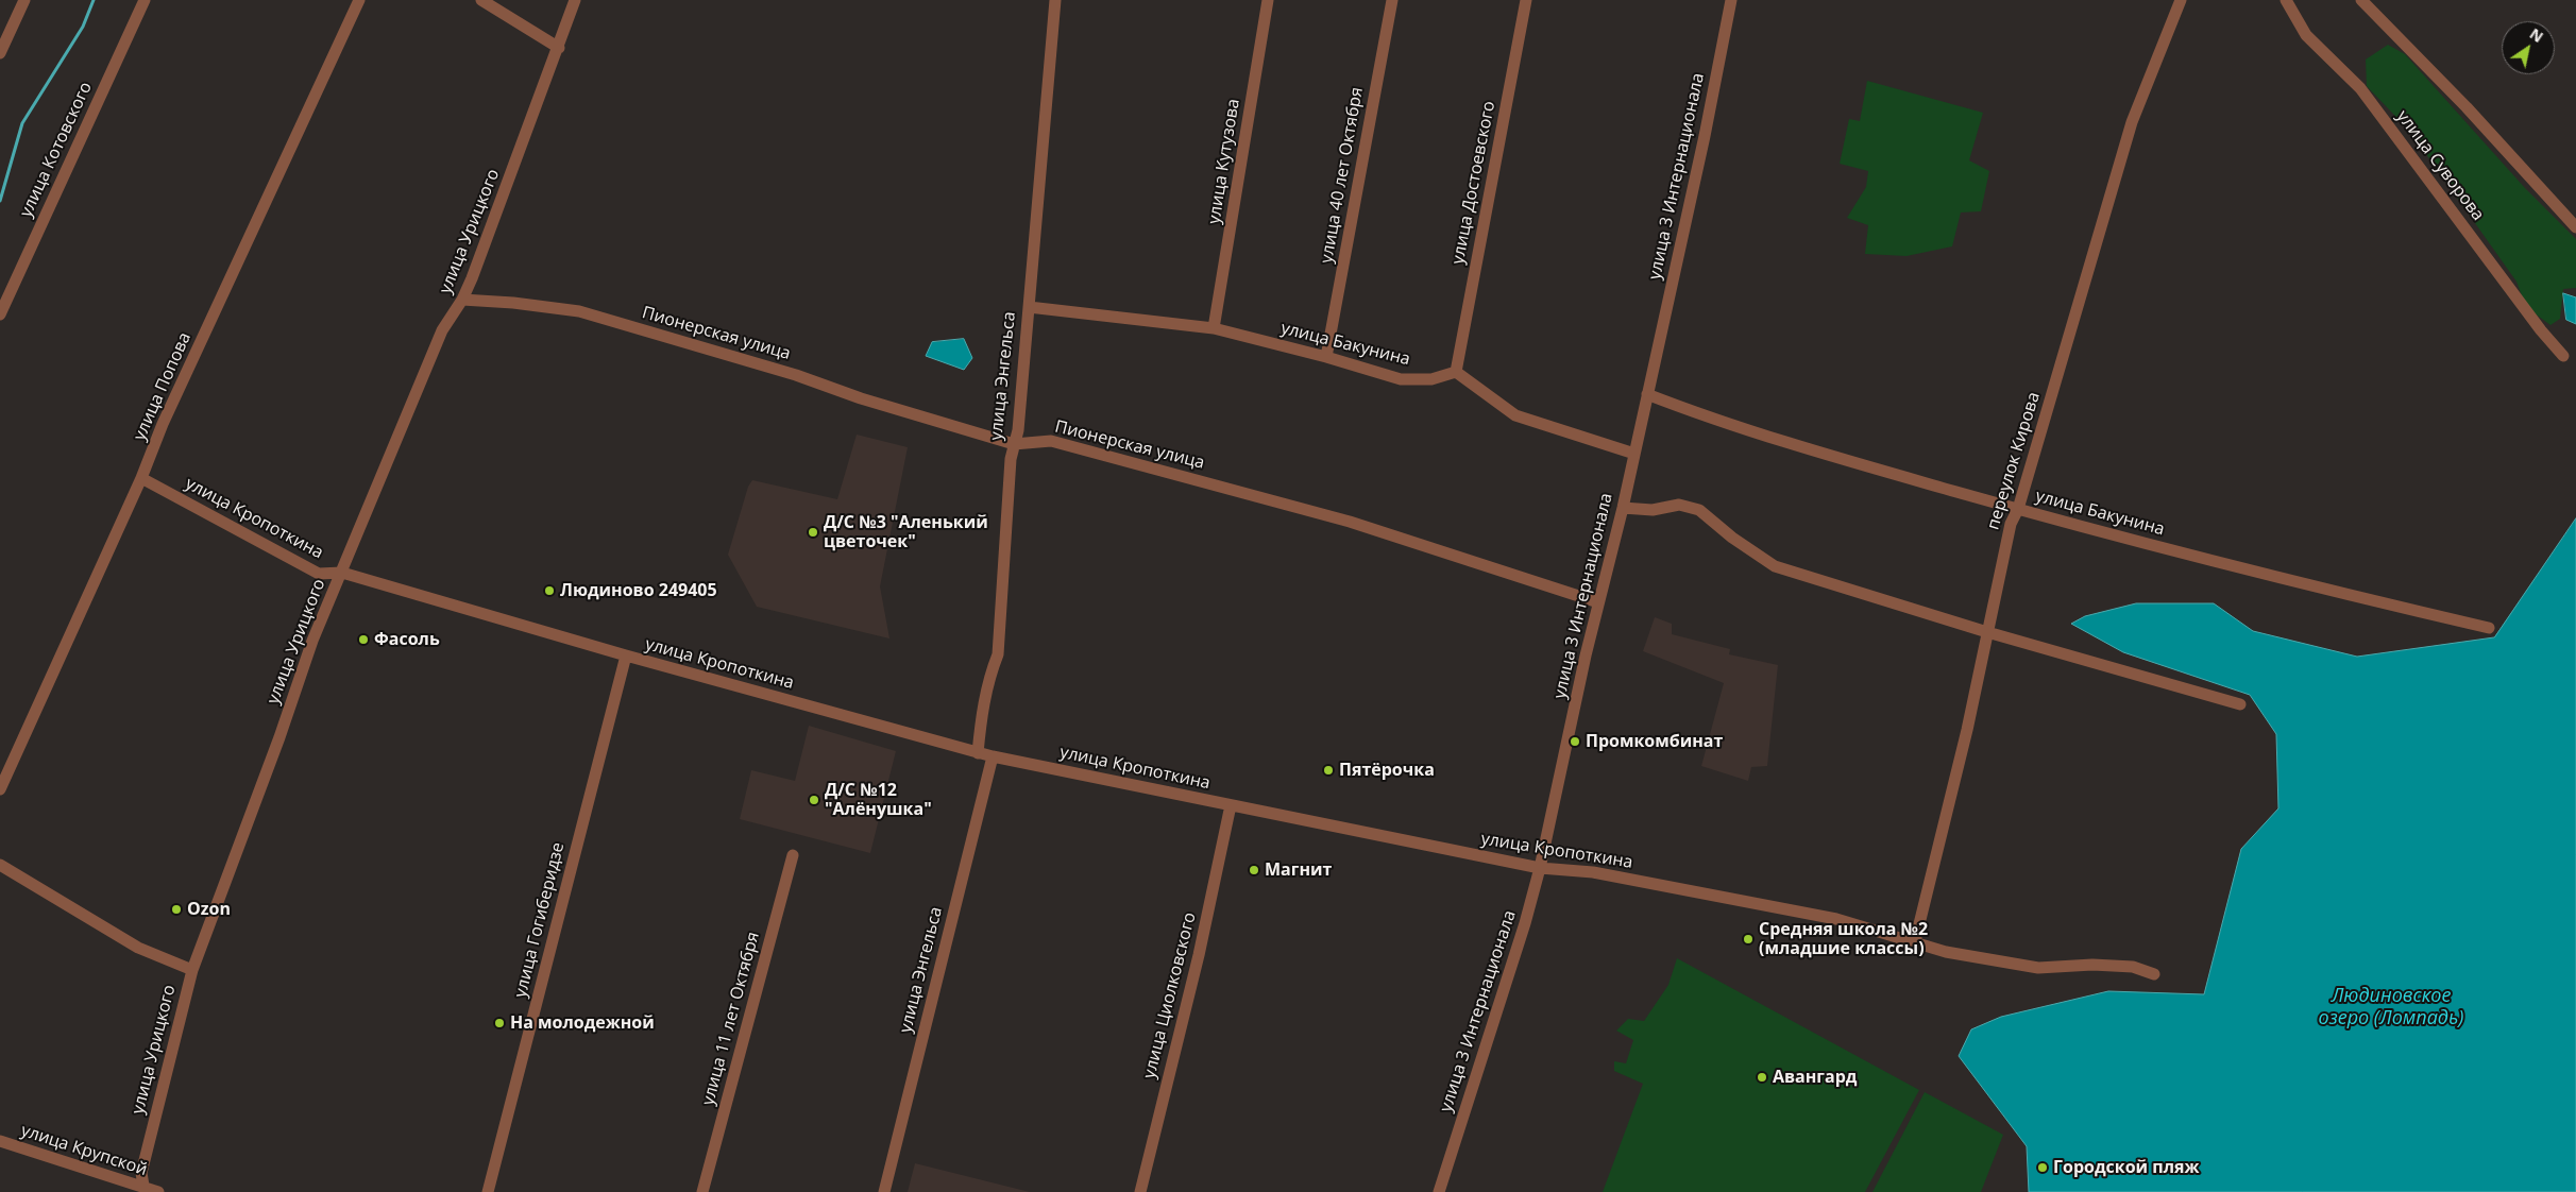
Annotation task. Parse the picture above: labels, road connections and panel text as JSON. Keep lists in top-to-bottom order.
{
  "streets": {
    "street": [
      "улица Котовского",
      "улица Кутузова",
      "улица Суворова",
      "улица 40 лет Октября",
      "улица 3 Интернационала",
      "улица Достоевского",
      "улица Урицкого",
      "Пионерская улица",
      "улица Бакунина",
      "улица Энгельса",
      "улица Попова",
      "переулок Кирова",
      "улица Кропоткина",
      "улица Гогиберидзе",
      "улица Циолковского",
      "улица 11 лет Октября",
      "улица Крупской"
    ]
  },
  "crossings": [
    ["улица Кутузова", "улица Бакунина"],
    ["улица 40 лет Октября", "улица Бакунина"],
    ["улица 3 Интернационала", "Пионерская улица"],
    ["улица 3 Интернационала", "улица Бакунина"],
    ["улица 3 Интернационала", "улица Кропоткина"],
    ["улица Достоевского", "улица Бакунина"],
    ["улица Урицкого", "Пионерская улица"],
    ["улица Урицкого", "улица Кропоткина"],
    ["улица Урицкого", "улица Крупской"],
    ["Пионерская улица", "улица Энгельса"],
    ["улица Бакунина", "улица Энгельса"],
    ["улица Бакунина", "переулок Кирова"],
    ["улица Энгельса", "улица Кропоткина"],
    ["улица Попова", "улица Кропоткина"],
    ["переулок Кирова", "улица Кропоткина"],
    ["улица Кропоткина", "улица Гогиберидзе"],
    ["улица Кропоткина", "улица Циолковского"]
  ],
  "water": ["Людиновское озеро (Ломпадь)"],
  "places": [
    "Д/С №3 \"Аленький цветочек\"",
    "Людиново 249405",
    "Фасоль",
    "Промкомбинат",
    "Пятёрочка",
    "Д/С №12 \"Алёнушка\"",
    "Магнит",
    "Ozon",
    "Средняя школа №2 (младшие классы)",
    "На молодежной",
    "Авангард",
    "Городской пляж"
  ],
  "north": "top right"
}
